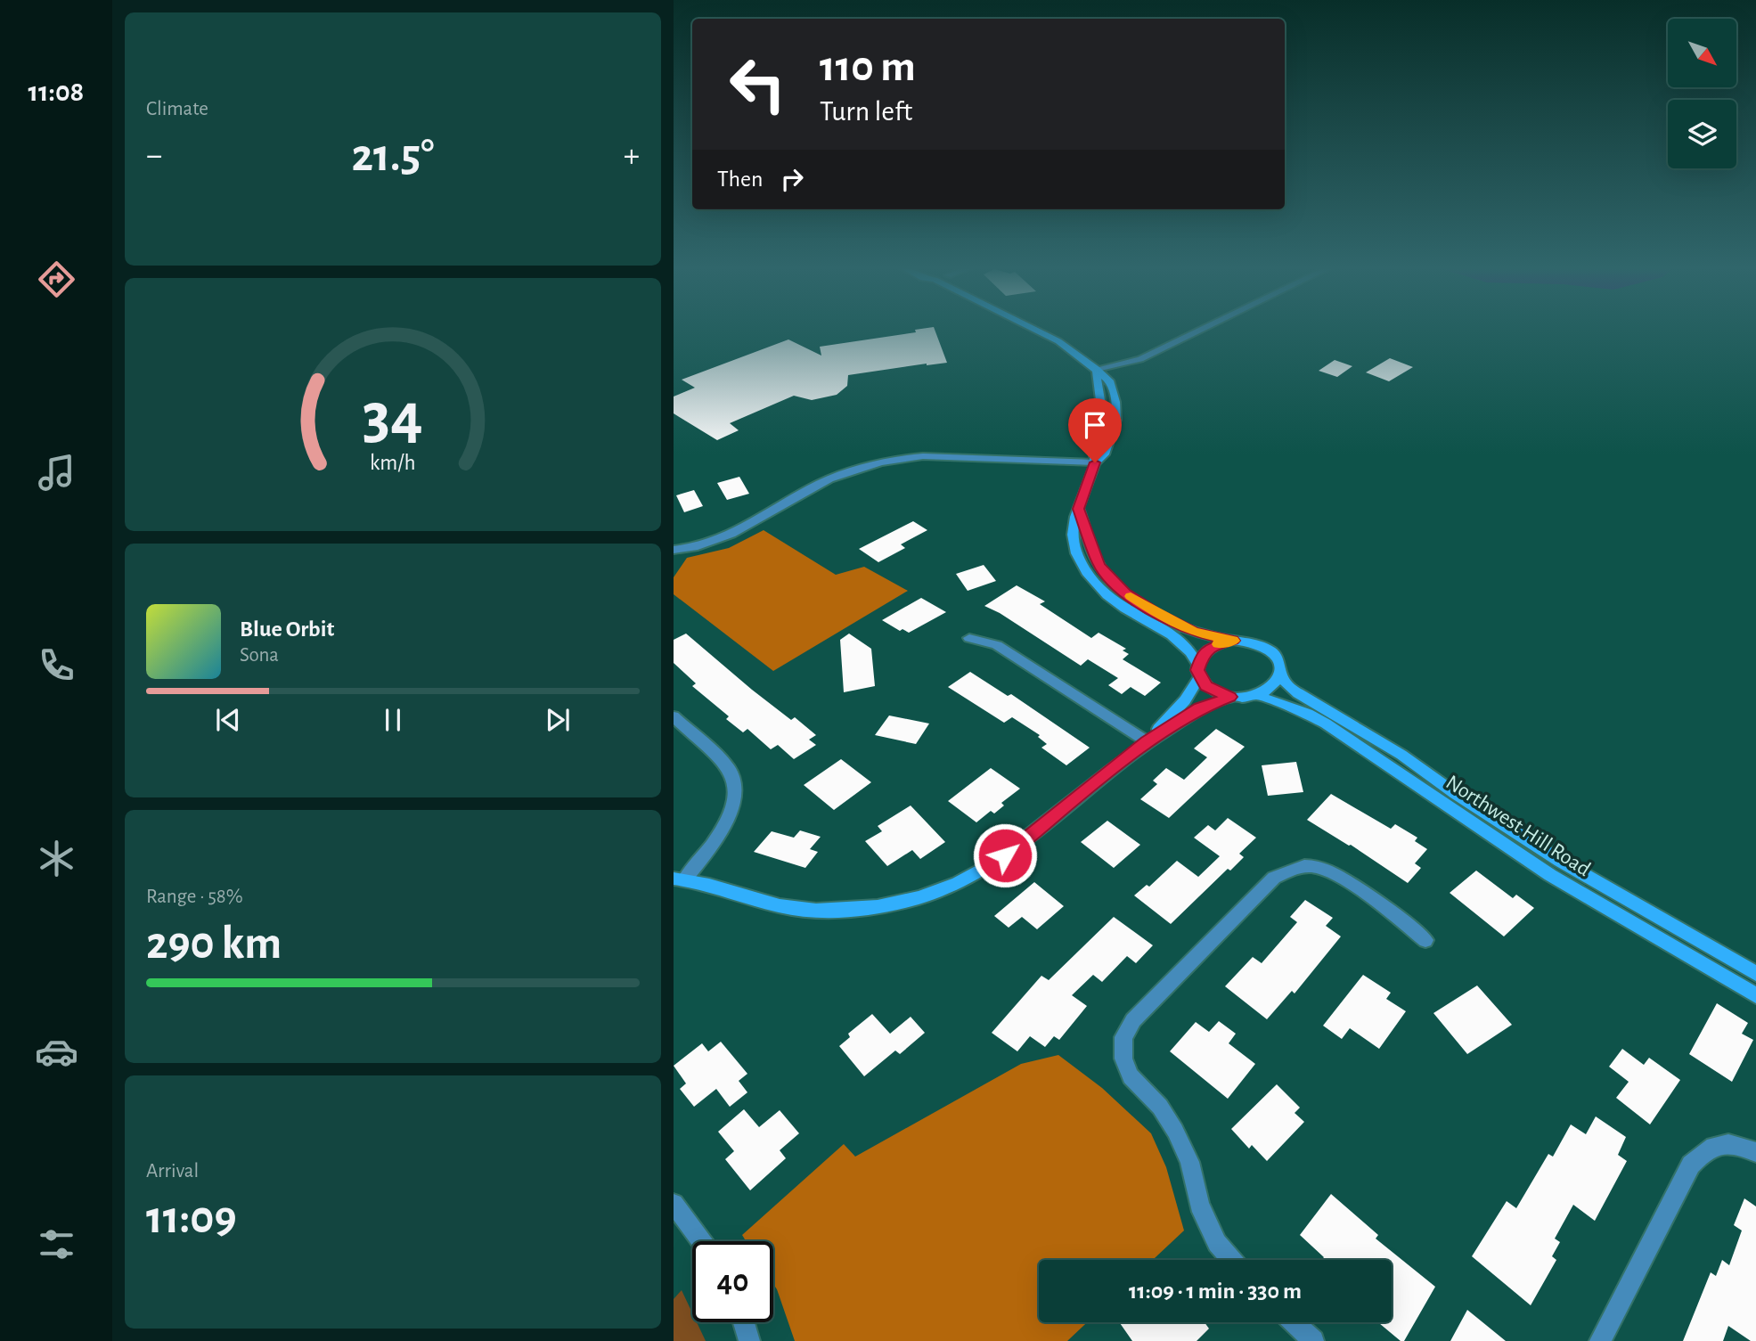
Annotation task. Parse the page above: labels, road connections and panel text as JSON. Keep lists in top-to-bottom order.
{
  "streets": {
    "main road": ["Northwest Hill Road"]
  },
  "north": "bottom right",
  "page": {
    "tabs": "11:08",
    "tile": [
      "Climate",
      ["Range · 58%", "290 km"],
      ["Arrival", "11:09"]
    ],
    "turn": ["110 m", "Turn left"],
    "heat": ["−", "21.5°", "+"],
    "then": "Then",
    "song": ["Blue Orbit", "Sona"],
    "limit": "40",
    "trip": "11:09 · 1 min · 330 m",
    "gauge": ["34", "km/h"]
  }
}
